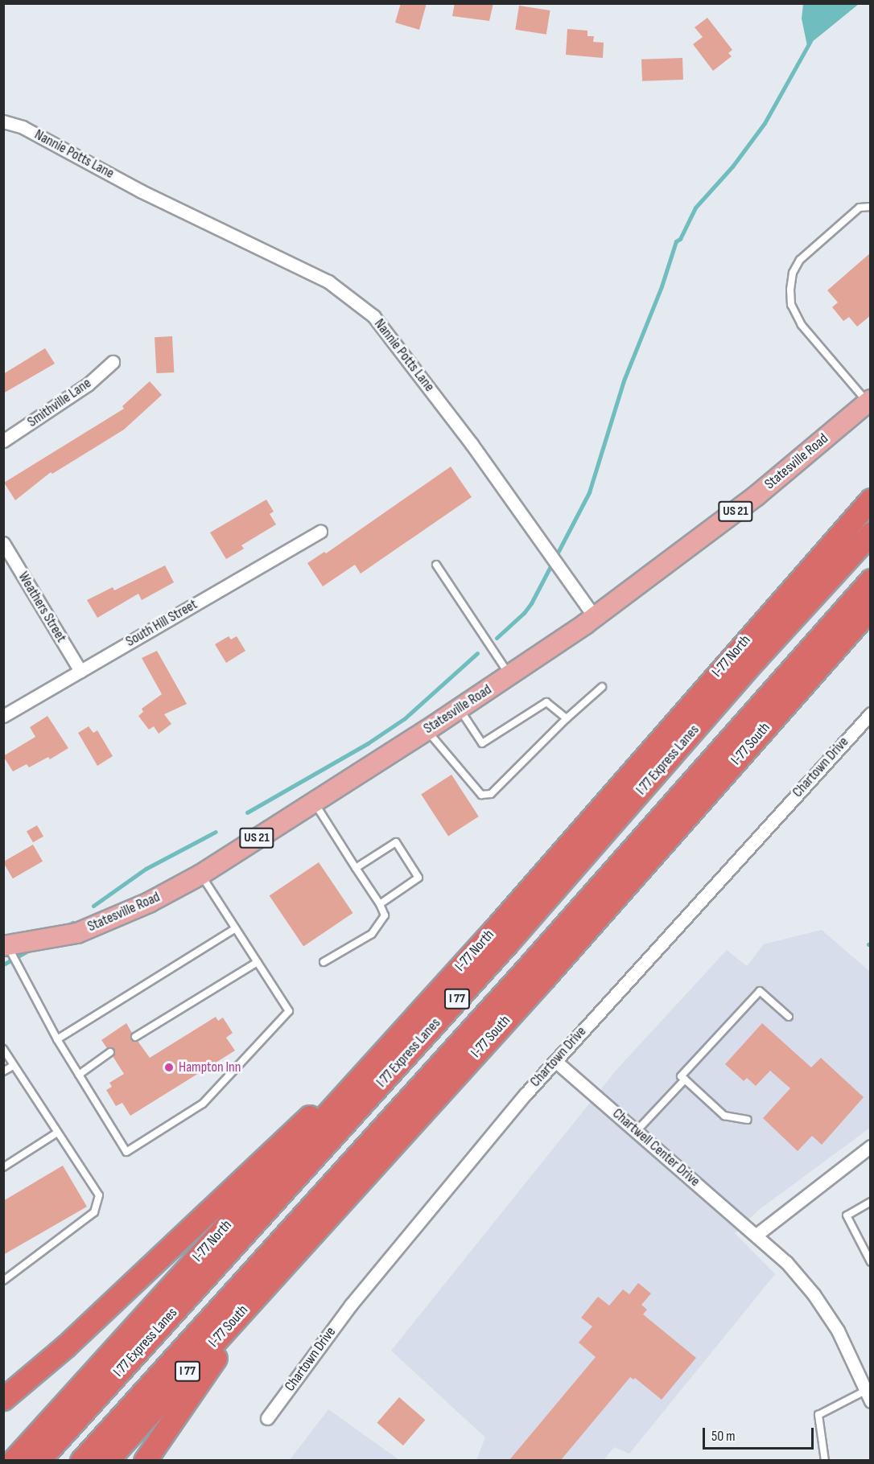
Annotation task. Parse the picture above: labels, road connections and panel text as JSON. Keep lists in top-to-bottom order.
{
  "streets": {
    "highway": [
      "I-77 North",
      "I-77 South",
      "I 77 Express Lanes",
      "I 77"
    ],
    "main road": ["Statesville Road", "US 21"],
    "street": [
      "Nannie Potts Lane",
      "Smithville Lane",
      "Weathers Street",
      "South Hill Street",
      "Chartown Drive",
      "Chartwell Center Drive"
    ]
  },
  "crossings": [
    ["Nannie Potts Lane", "Statesville Road"],
    ["Weathers Street", "South Hill Street"],
    ["Chartown Drive", "Chartwell Center Drive"]
  ],
  "places": ["Hampton Inn"],
  "scale_bar": "50 m"
}
